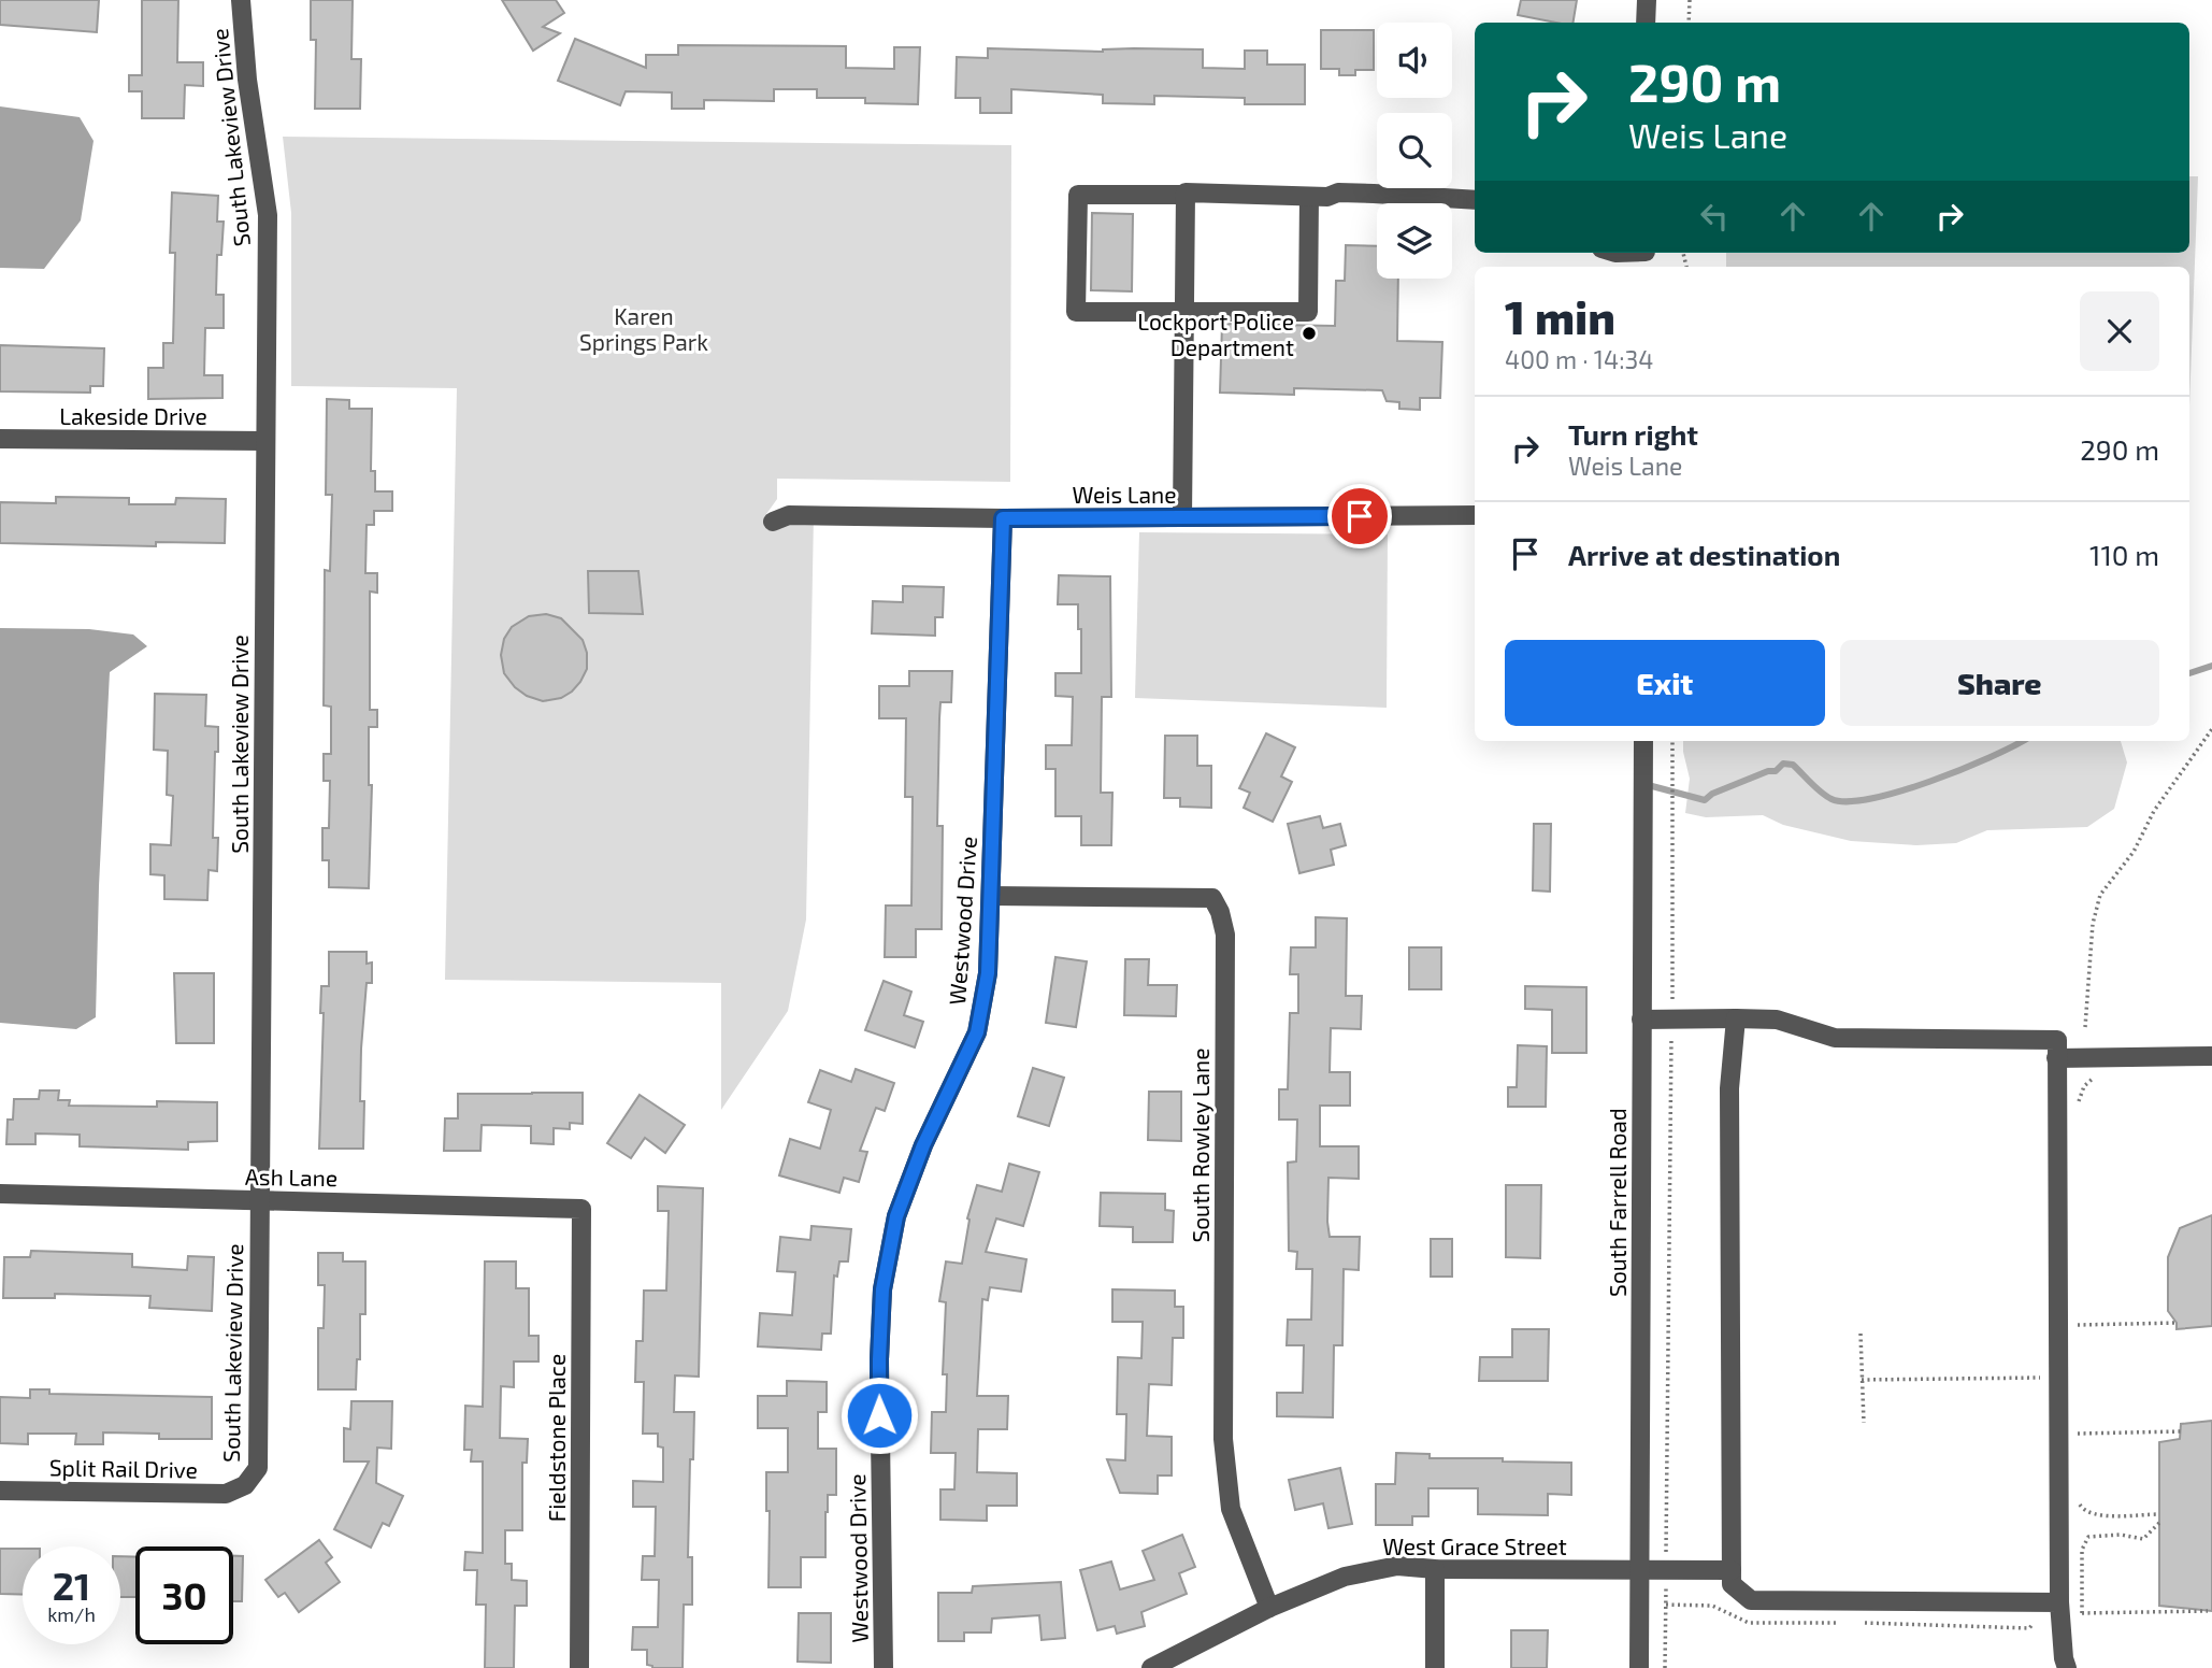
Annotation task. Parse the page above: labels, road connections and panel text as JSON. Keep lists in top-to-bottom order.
{
  "streets": {
    "street": [
      "South Lakeview Drive",
      "Lakeside Drive",
      "Weis Lane",
      "Westwood Drive",
      "South Rowley Lane",
      "Ash Lane",
      "South Farrell Road",
      "Fieldstone Place",
      "Split Rail Drive",
      "West Grace Street"
    ]
  },
  "crossings": [
    ["South Lakeview Drive", "Lakeside Drive"],
    ["South Lakeview Drive", "Ash Lane"],
    ["South Lakeview Drive", "Split Rail Drive"],
    ["Weis Lane", "Westwood Drive"],
    ["Westwood Drive", "South Rowley Lane"],
    ["South Rowley Lane", "West Grace Street"],
    ["Ash Lane", "Fieldstone Place"],
    ["South Farrell Road", "West Grace Street"]
  ],
  "parks": ["Karen Springs Park"],
  "places": ["Lockport Police Department"],
  "page": {
    "turn": ["290 m", "Weis Lane"],
    "heading": ["1 min", "400 m · 14:34"],
    "list": [
      {
        "name": "Turn right",
        "note": "Weis Lane",
        "value": "290 m"
      },
      {
        "name": "Arrive at destination",
        "value": "110 m"
      }
    ],
    "buttons": ["Exit", "Share"],
    "speed": "21 km/h",
    "limit": "30"
  }
}
